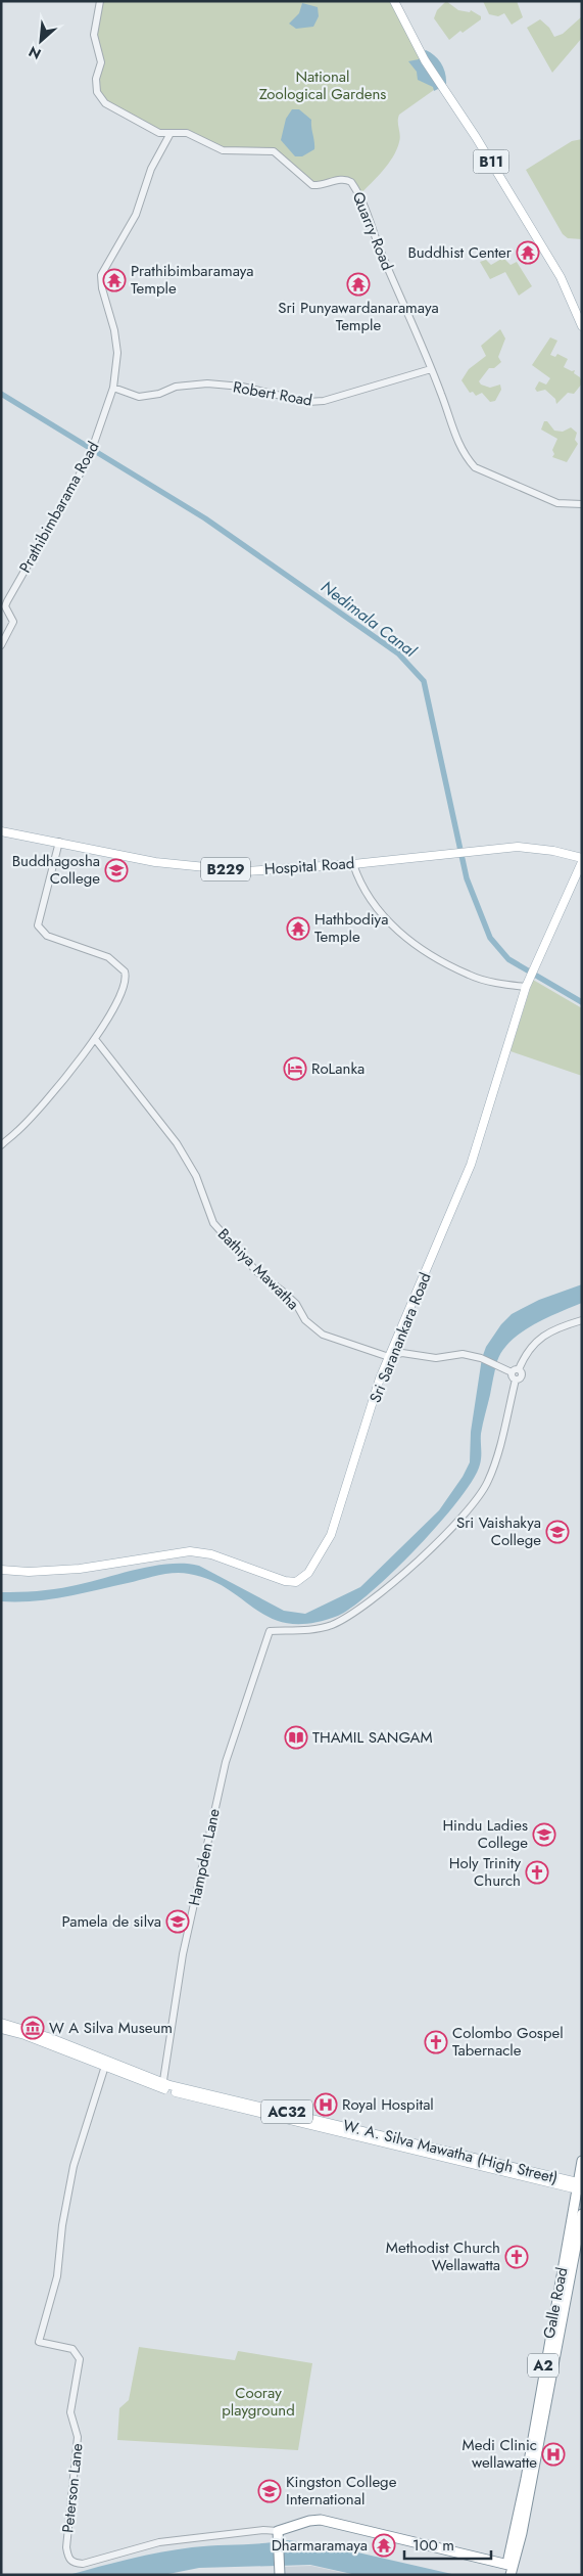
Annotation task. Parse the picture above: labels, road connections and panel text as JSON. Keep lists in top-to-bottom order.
{
  "streets": {
    "highway": ["Galle Road", "A2"],
    "main road": [
      "B11",
      "Hospital Road",
      "B229",
      "Sri Saranankara Road",
      "AC32",
      "W. A. Silva Mawatha (High Street)"
    ],
    "street": [
      "Quarry Road",
      "Robert Road",
      "Prathibimbarama Road",
      "Bathiya Mawatha",
      "Hampden Lane",
      "Peterson Lane"
    ]
  },
  "crossings": [
    ["Quarry Road", "Robert Road"],
    ["Quarry Road", "Prathibimbarama Road"],
    ["Robert Road", "Prathibimbarama Road"],
    ["Hospital Road", "Sri Saranankara Road"],
    ["Bathiya Mawatha", "Sri Saranankara Road"],
    ["Hampden Lane", "W. A. Silva Mawatha (High Street)"],
    ["W. A. Silva Mawatha (High Street)", "Galle Road"],
    ["W. A. Silva Mawatha (High Street)", "Peterson Lane"]
  ],
  "water": ["Nedimala Canal"],
  "parks": ["National Zoological Gardens", "Cooray playground"],
  "places": {
    "temple": [
      "Buddhist Center",
      "Prathibimbaramaya Temple",
      "Sri Punyawardanaramaya Temple",
      "Hathbodiya Temple",
      "Dharmaramaya"
    ],
    "school or university": [
      "Buddhagosha College",
      "Sri Vaishakya College",
      "Hindu Ladies College",
      "Pamela de silva",
      "Kingston College International"
    ],
    "hotel": ["RoLanka"],
    "library": ["THAMIL SANGAM"],
    "church": ["Holy Trinity Church", "Colombo Gospel Tabernacle", "Methodist Church Wellawatta"],
    "museum": ["W A Silva Museum"],
    "hospital": ["Royal Hospital", "Medi Clinic wellawatte"]
  },
  "scale_bar": "100 m",
  "north": "bottom left"
}
